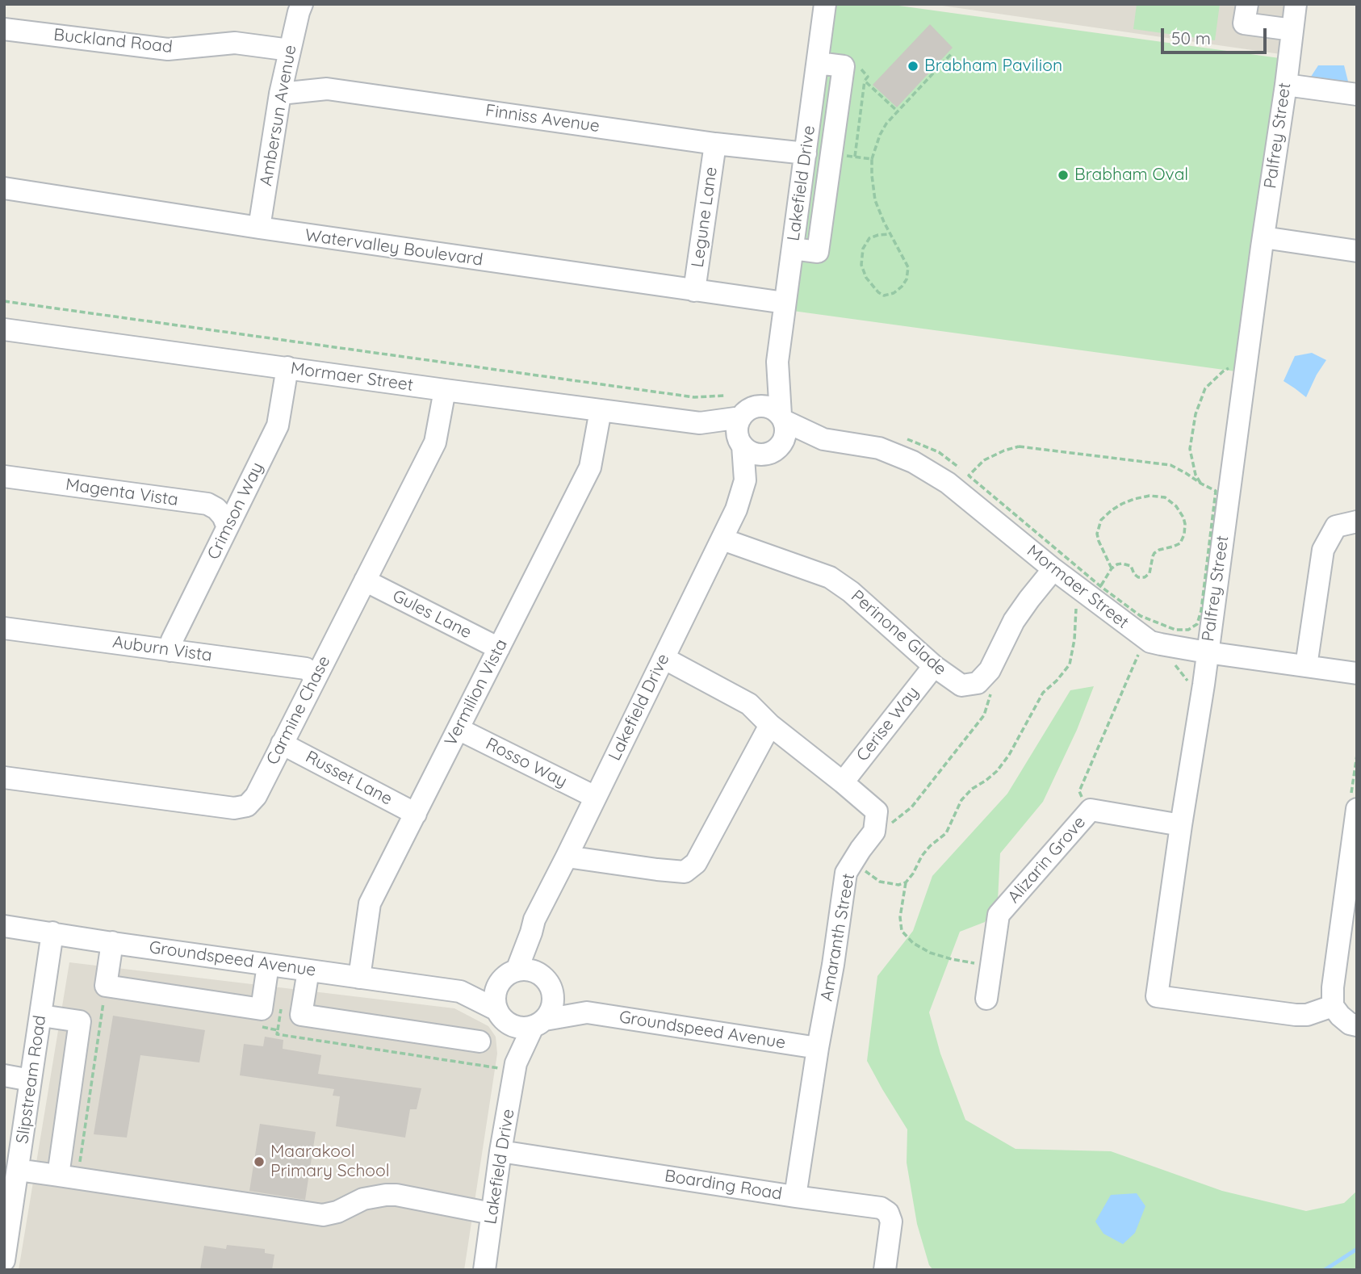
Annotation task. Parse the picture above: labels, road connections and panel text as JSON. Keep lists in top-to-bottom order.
{
  "streets": {
    "street": [
      "Buckland Road",
      "Ambersun Avenue",
      "Finniss Avenue",
      "Palfrey Street",
      "Lakefield Drive",
      "Legune Lane",
      "Watervalley Boulevard",
      "Mormaer Street",
      "Magenta Vista",
      "Crimson Way",
      "Gules Lane",
      "Perinone Glade",
      "Auburn Vista",
      "Vermilion Vista",
      "Carmine Chase",
      "Cerise Way",
      "Rosso Way",
      "Russet Lane",
      "Alizarin Grove",
      "Amaranth Street",
      "Groundspeed Avenue",
      "Slipstream Road",
      "Boarding Road"
    ]
  },
  "crossings": [
    ["Buckland Road", "Ambersun Avenue"],
    ["Ambersun Avenue", "Finniss Avenue"],
    ["Ambersun Avenue", "Watervalley Boulevard"],
    ["Finniss Avenue", "Lakefield Drive"],
    ["Finniss Avenue", "Legune Lane"],
    ["Palfrey Street", "Mormaer Street"],
    ["Palfrey Street", "Alizarin Grove"],
    ["Lakefield Drive", "Watervalley Boulevard"],
    ["Lakefield Drive", "Mormaer Street"],
    ["Lakefield Drive", "Perinone Glade"],
    ["Lakefield Drive", "Rosso Way"],
    ["Lakefield Drive", "Amaranth Street"],
    ["Lakefield Drive", "Groundspeed Avenue"],
    ["Lakefield Drive", "Boarding Road"],
    ["Legune Lane", "Watervalley Boulevard"],
    ["Mormaer Street", "Crimson Way"],
    ["Mormaer Street", "Perinone Glade"],
    ["Mormaer Street", "Vermilion Vista"],
    ["Mormaer Street", "Carmine Chase"],
    ["Magenta Vista", "Crimson Way"],
    ["Crimson Way", "Auburn Vista"],
    ["Gules Lane", "Vermilion Vista"],
    ["Gules Lane", "Carmine Chase"],
    ["Perinone Glade", "Cerise Way"],
    ["Auburn Vista", "Carmine Chase"],
    ["Vermilion Vista", "Rosso Way"],
    ["Vermilion Vista", "Russet Lane"],
    ["Vermilion Vista", "Groundspeed Avenue"],
    ["Carmine Chase", "Russet Lane"],
    ["Cerise Way", "Amaranth Street"],
    ["Amaranth Street", "Groundspeed Avenue"],
    ["Amaranth Street", "Boarding Road"],
    ["Groundspeed Avenue", "Slipstream Road"]
  ],
  "places": ["Brabham Pavilion", "Brabham Oval", "Maarakool Primary School"],
  "scale_bar": "50 m"
}
